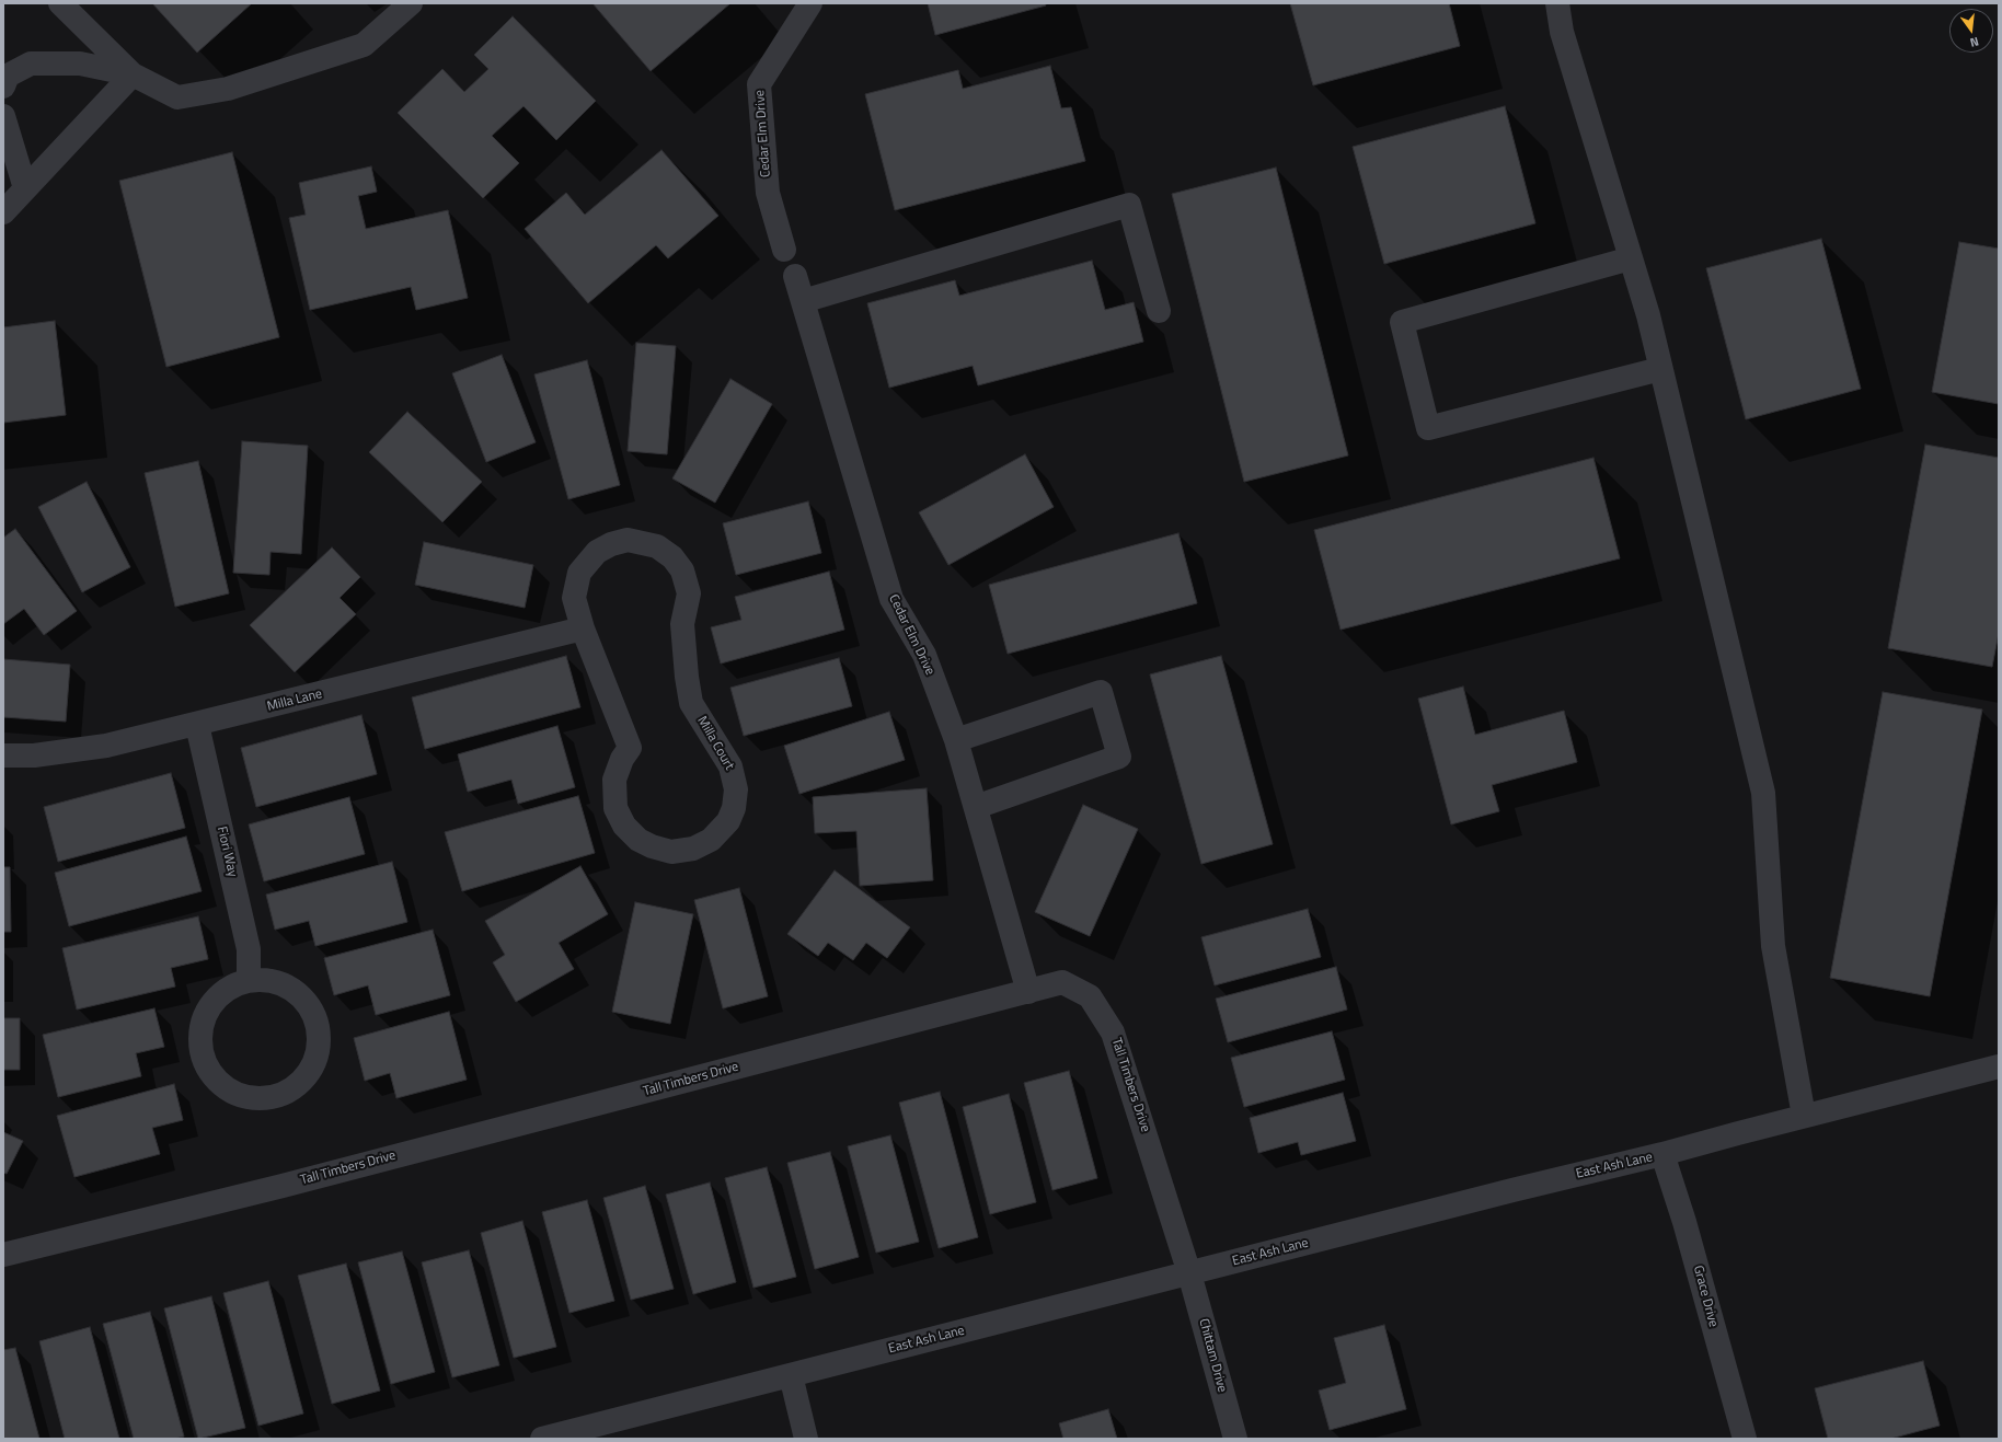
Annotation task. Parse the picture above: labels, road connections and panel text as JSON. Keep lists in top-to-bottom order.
{
  "streets": {
    "street": [
      "Cedar Elm Drive",
      "Milla Lane",
      "Milla Court",
      "Fiori Way",
      "Tall Timbers Drive",
      "East Ash Lane",
      "Grace Drive",
      "Chittam Drive"
    ]
  },
  "crossings": [
    ["Cedar Elm Drive", "Tall Timbers Drive"],
    ["Milla Lane", "Milla Court"],
    ["Milla Lane", "Fiori Way"],
    ["Tall Timbers Drive", "East Ash Lane"],
    ["Tall Timbers Drive", "Chittam Drive"],
    ["East Ash Lane", "Grace Drive"],
    ["East Ash Lane", "Chittam Drive"]
  ],
  "north": "bottom"
}
